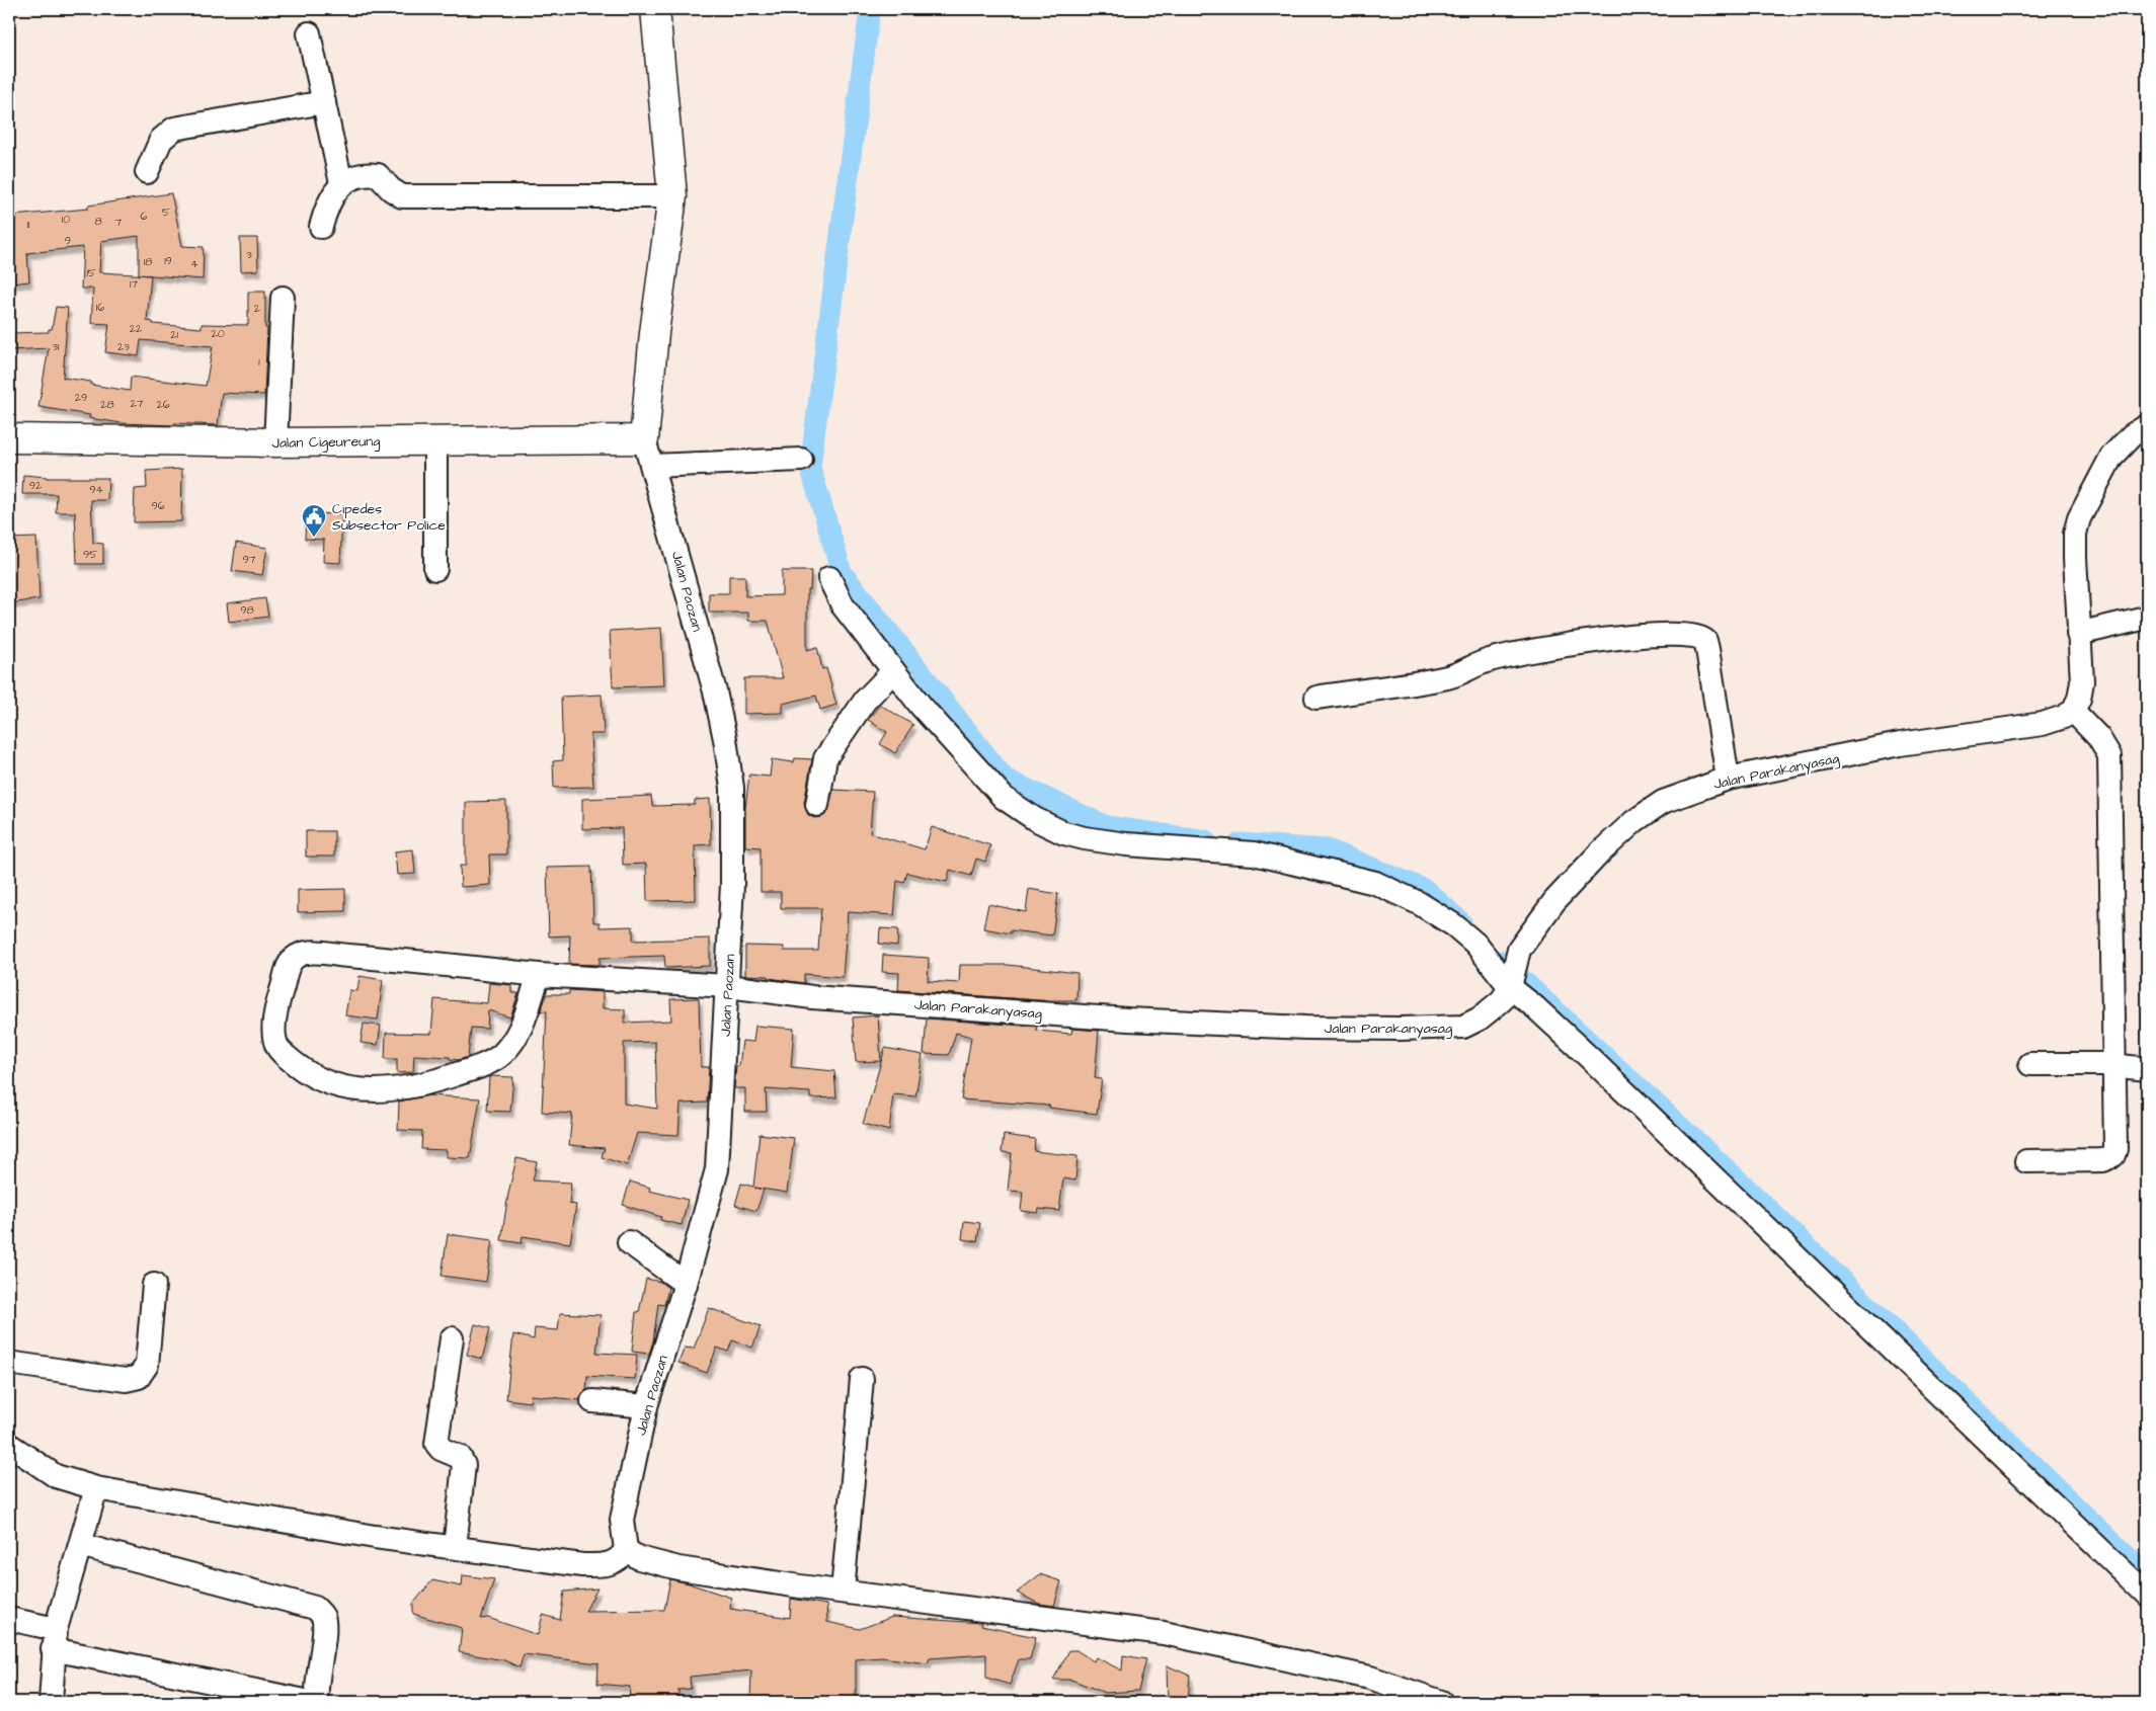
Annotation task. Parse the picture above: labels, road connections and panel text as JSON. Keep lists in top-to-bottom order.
{
  "streets": {
    "street": ["Jalan Cigeureung", "Jalan Paozan", "Jalan Parakanyasag"]
  },
  "crossings": [
    ["Jalan Cigeureung", "Jalan Paozan"],
    ["Jalan Paozan", "Jalan Parakanyasag"]
  ],
  "places": {
    "public building": ["Cipedes Subsector Police"]
  },
  "house_numbers": [
    "5",
    "6",
    "10",
    "8",
    "7",
    "11",
    "9",
    "3",
    "19",
    "18",
    "4",
    "15",
    "17",
    "16",
    "2",
    "22",
    "20",
    "21",
    "31",
    "23",
    "1",
    "29",
    "27",
    "28",
    "26",
    "92",
    "94",
    "96",
    "95",
    "97",
    "98"
  ]
}
